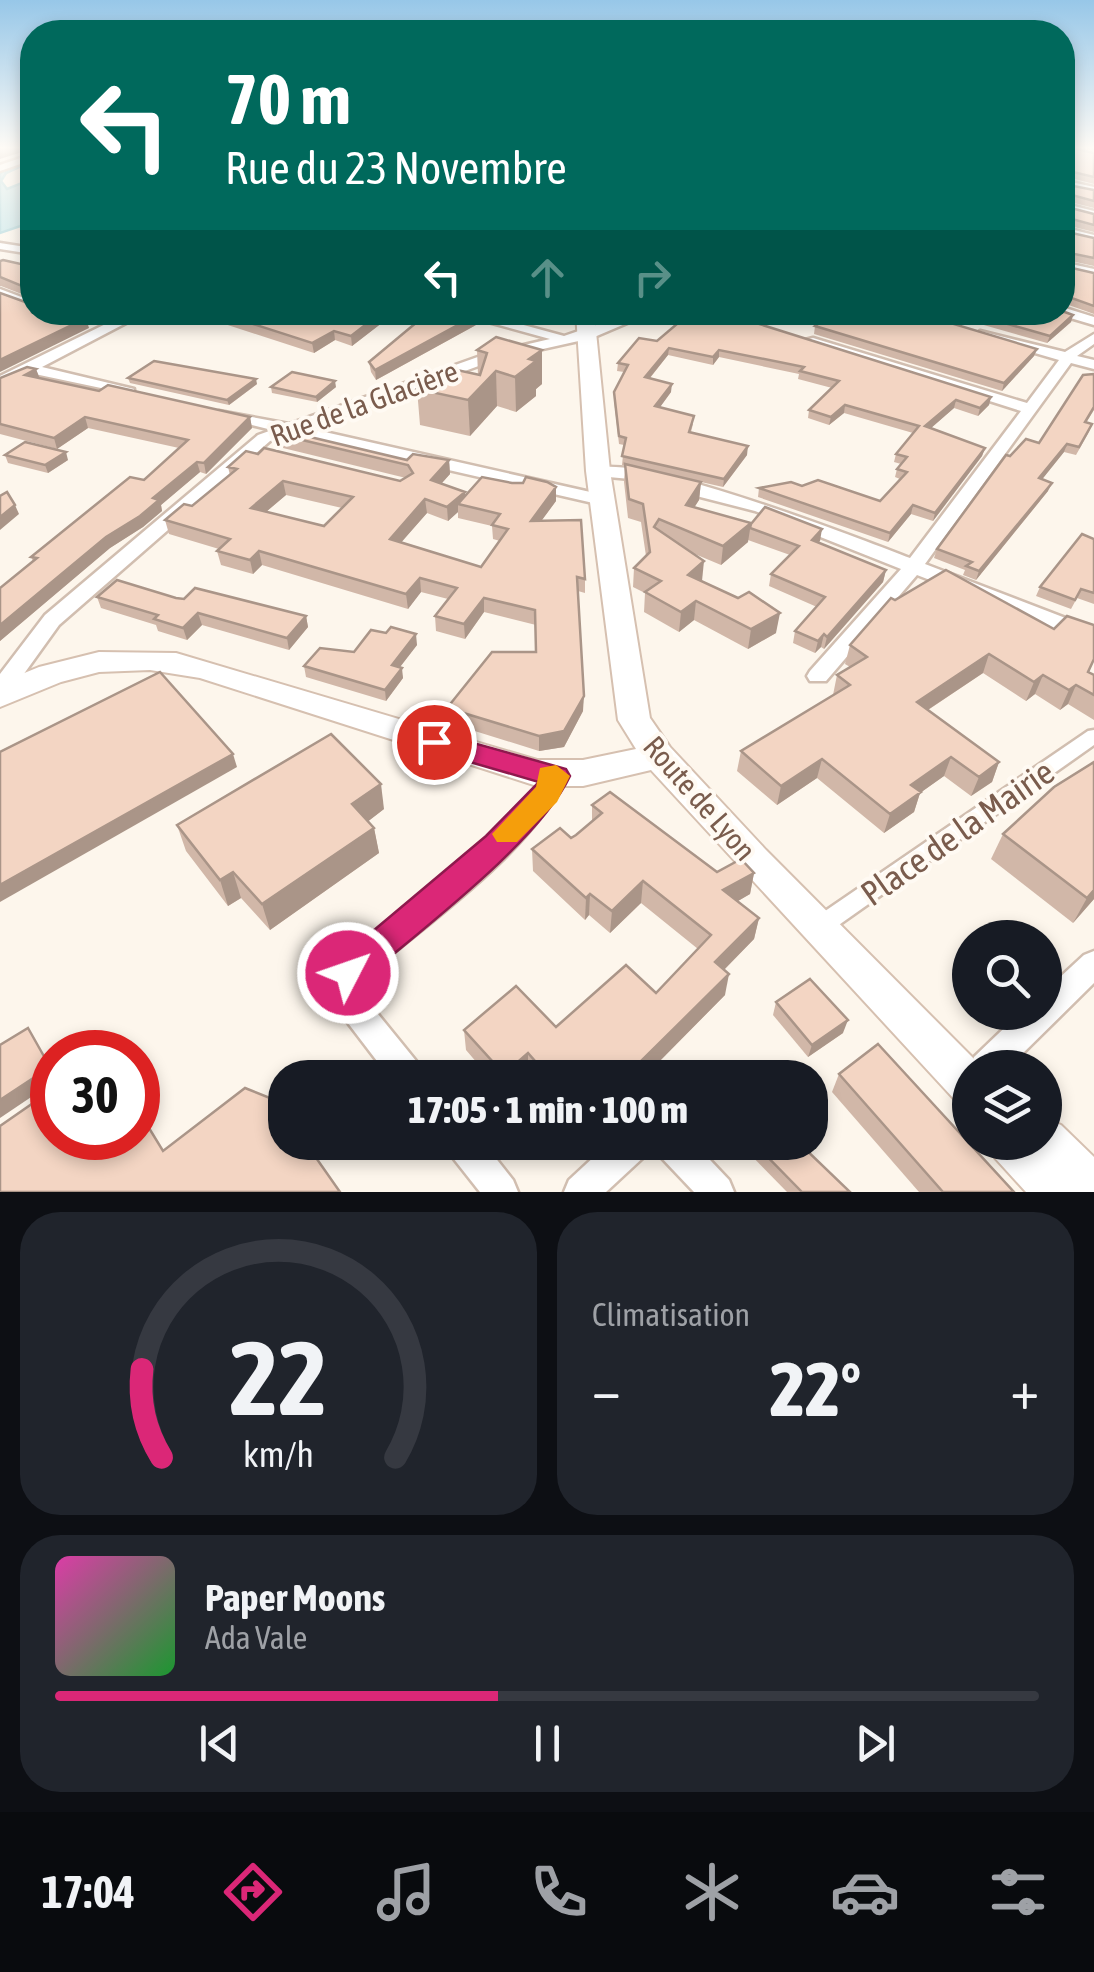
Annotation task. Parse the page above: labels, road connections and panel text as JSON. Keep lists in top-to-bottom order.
{
  "streets": {
    "main road": ["Route de Lyon"],
    "street": ["Rue de la Glacière", "Place de la Mairie"]
  },
  "crossings": [
    ["Rue de la Glacière", "Route de Lyon"],
    ["Route de Lyon", "Place de la Mairie"]
  ],
  "page": {
    "turn": ["70 m", "Rue du 23 Novembre"],
    "limit": "30",
    "trip": "17:05 · 1 min · 100 m",
    "tile": "Climatisation",
    "heat": ["−", "22°", "+"],
    "song": ["Paper Moons", "Ada Vale"],
    "tabs": "17:04",
    "gauge": ["22", "km/h"]
  }
}
